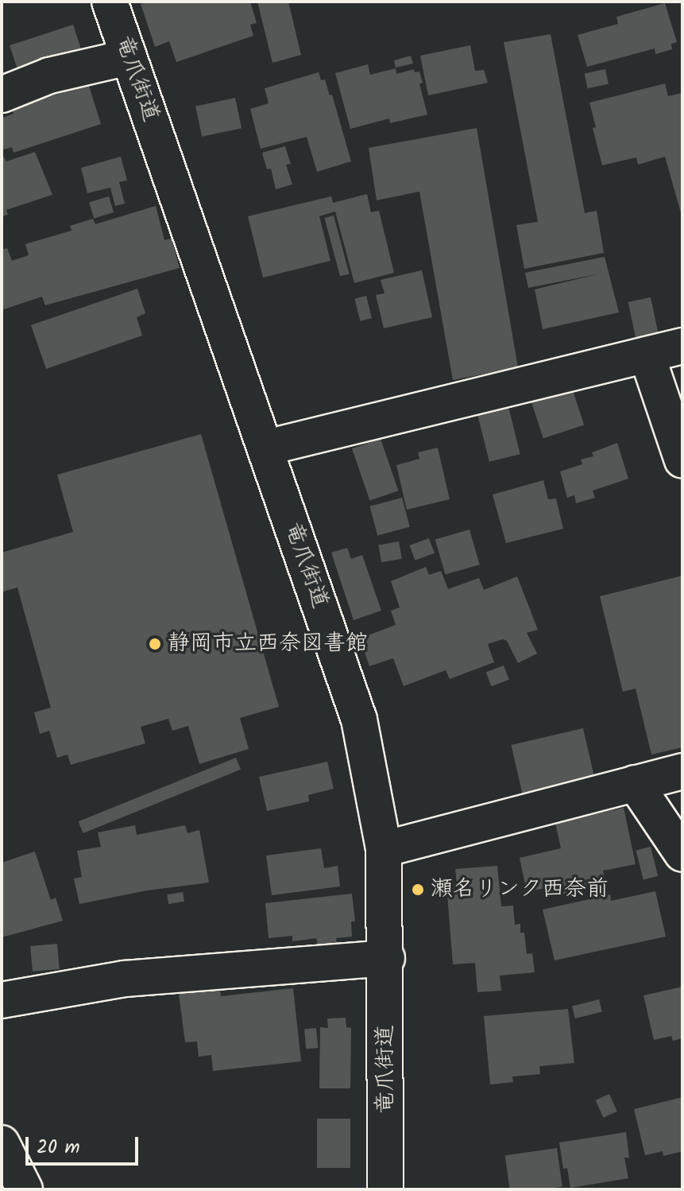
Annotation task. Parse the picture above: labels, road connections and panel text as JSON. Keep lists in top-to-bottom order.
{
  "streets": {
    "street": ["竜爪街道"]
  },
  "places": ["静岡市立西奈図書館", "瀬名リンク西奈前"],
  "scale_bar": "20 m"
}
